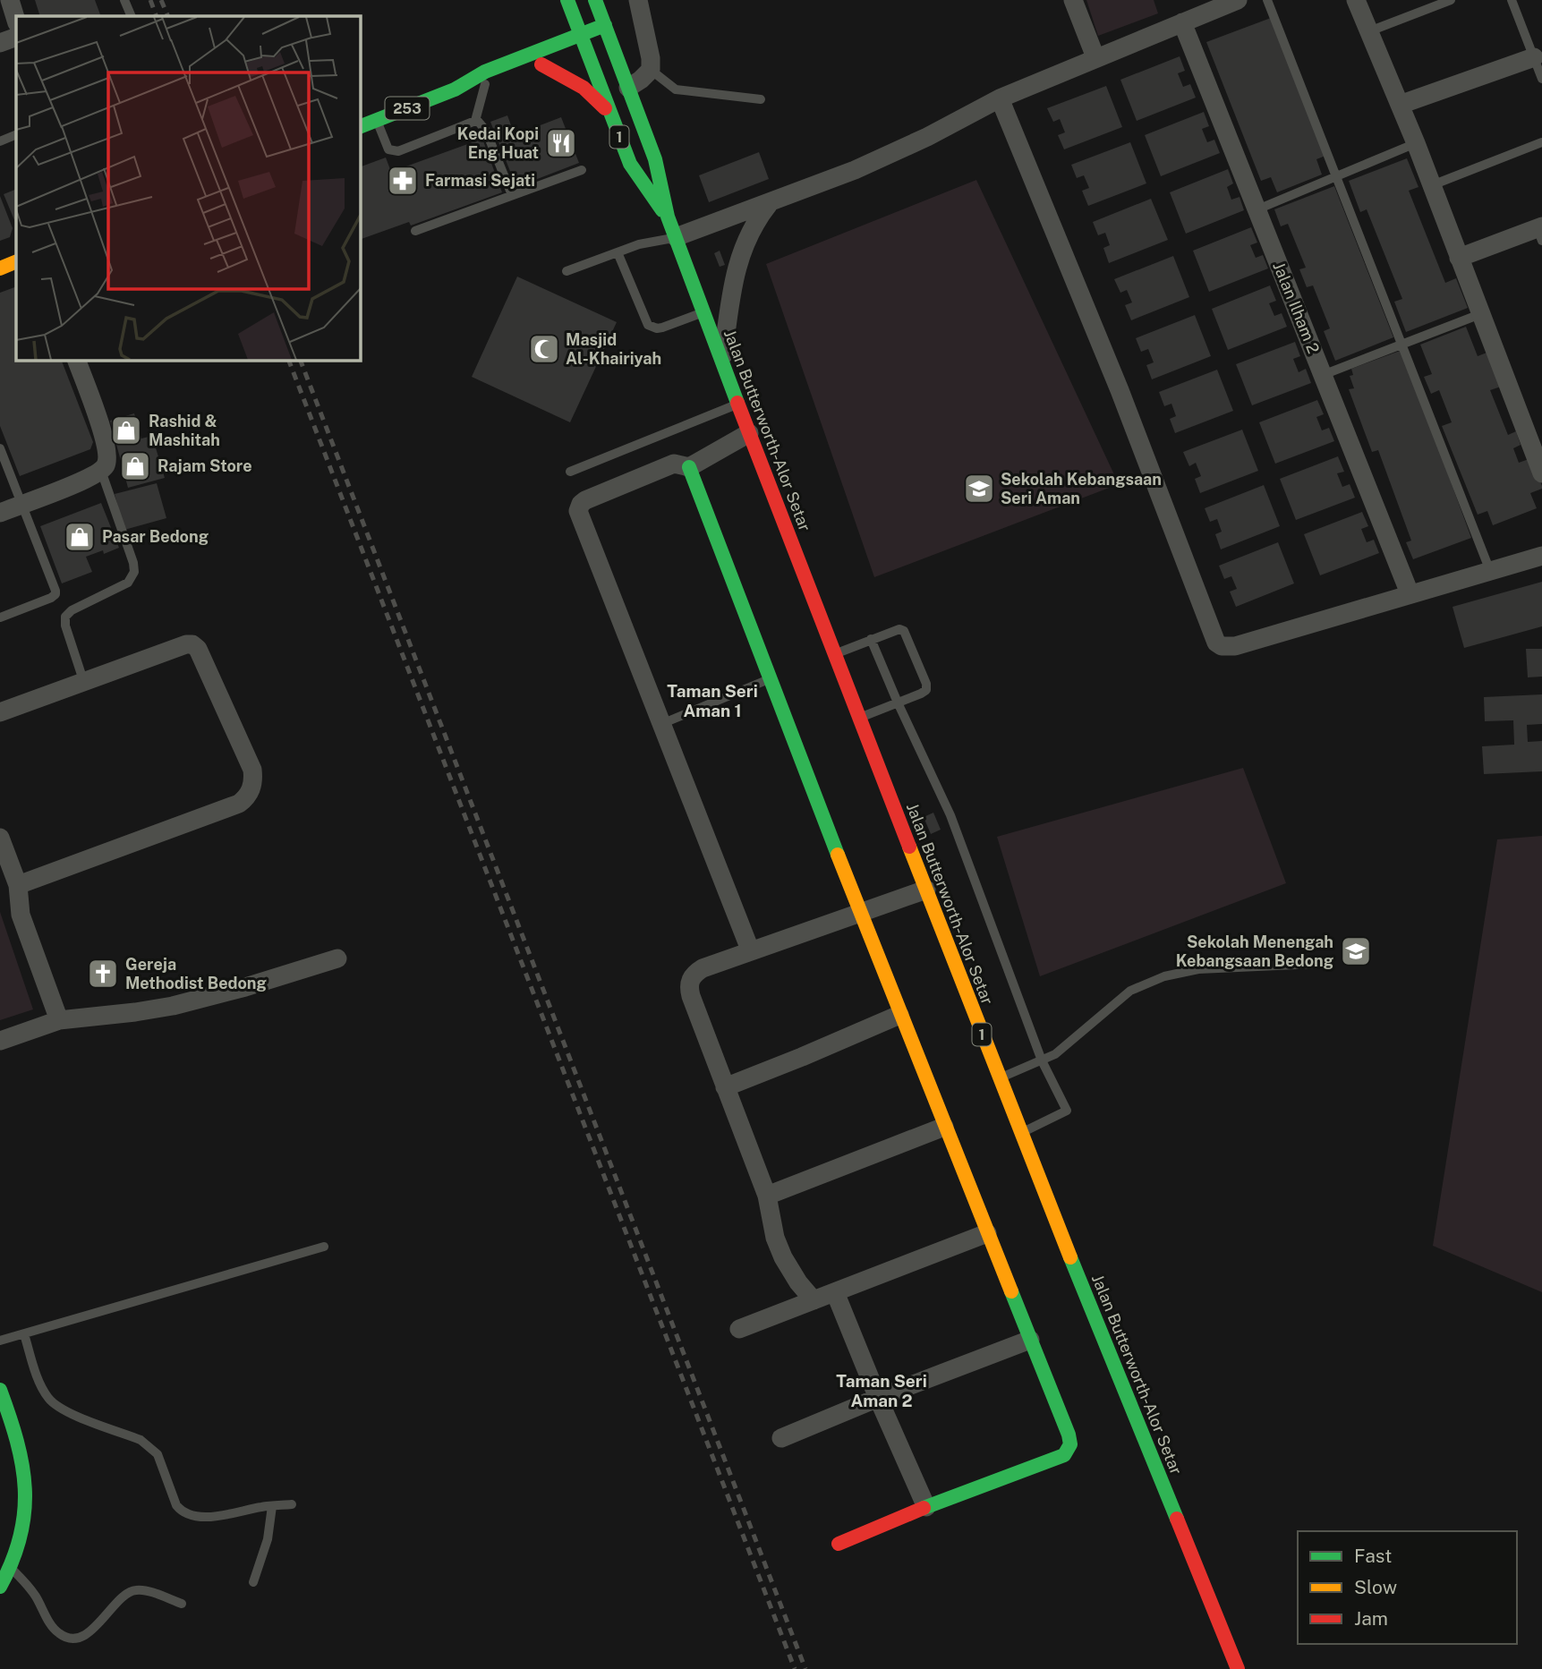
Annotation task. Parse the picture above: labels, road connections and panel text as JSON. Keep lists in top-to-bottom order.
{
  "streets": {
    "main road": ["253", "1", "Jalan Butterworth-Alor Setar"],
    "street": ["Jalan Ilham 2"]
  },
  "crossings": [
    ["253", "Jalan Butterworth-Alor Setar"]
  ],
  "districts": ["Taman Seri Aman 1", "Taman Seri Aman 2"],
  "places": {
    "restaurant": ["Kedai Kopi Eng Huat"],
    "pharmacy": ["Farmasi Sejati"],
    "mosque": ["Masjid Al-Khairiyah"],
    "shop": ["Rashid & Mashitah", "Rajam Store", "Pasar Bedong"],
    "school or university": ["Sekolah Kebangsaan Seri Aman", "Sekolah Menengah Kebangsaan Bedong"],
    "church": ["Gereja Methodist Bedong"]
  },
  "legend": ["Fast", "Slow", "Jam"]
}
